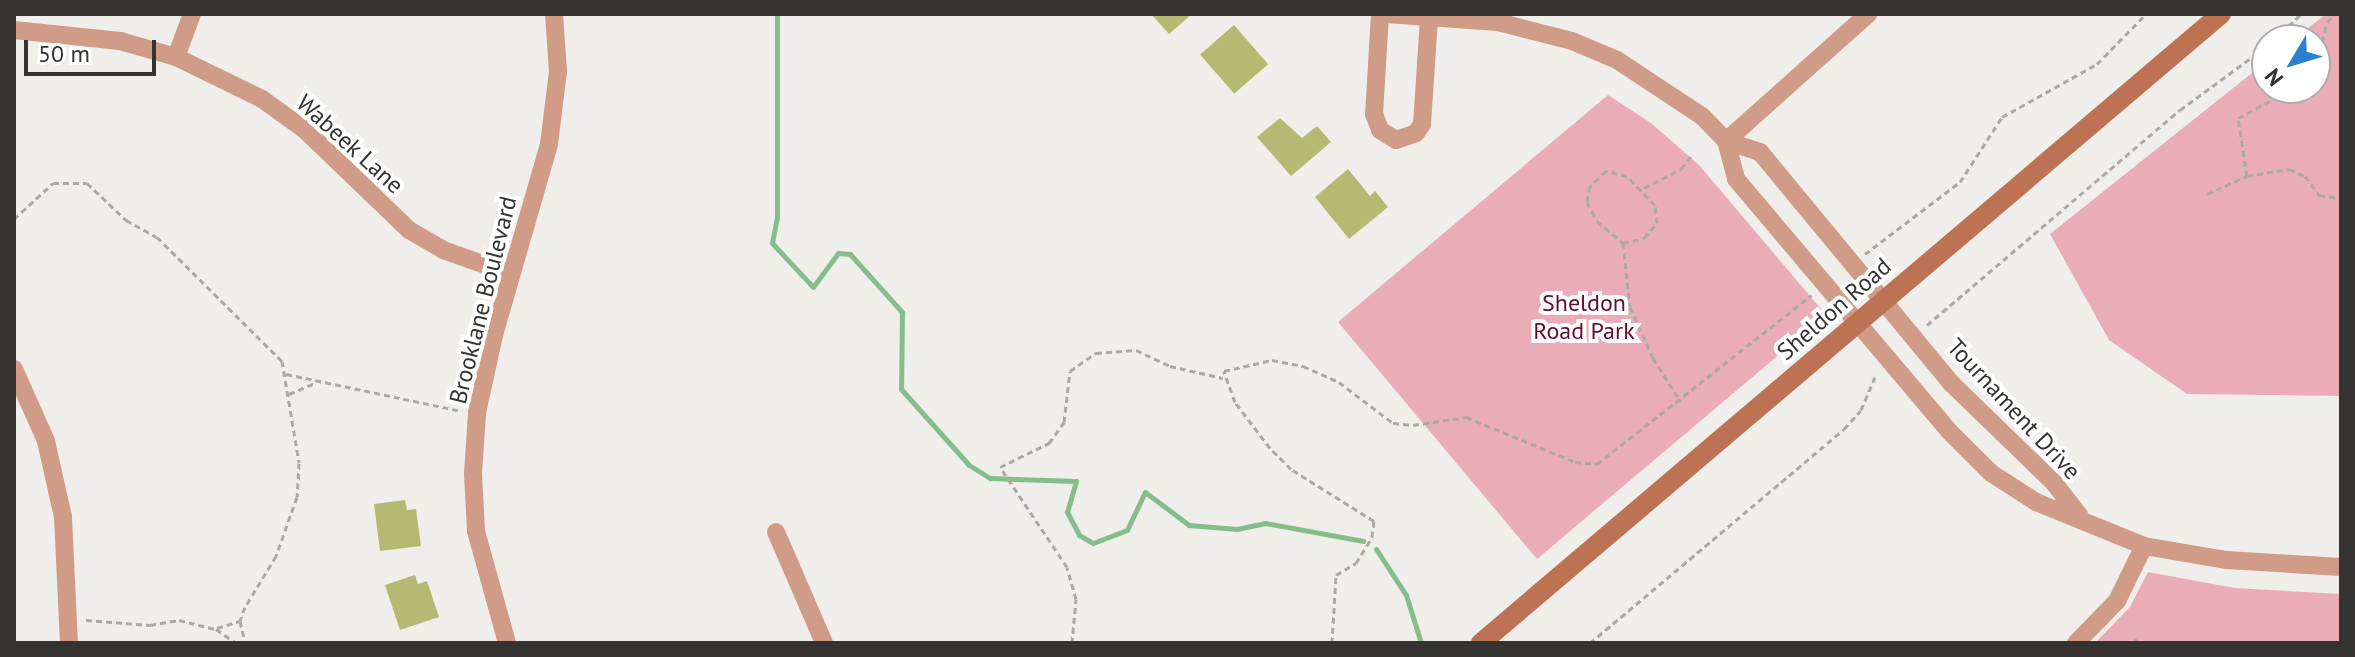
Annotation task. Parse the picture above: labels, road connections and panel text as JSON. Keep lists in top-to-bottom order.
{
  "streets": {
    "main road": ["Sheldon Road"],
    "street": ["Wabeek Lane", "Brooklane Boulevard", "Tournament Drive"]
  },
  "crossings": [
    ["Wabeek Lane", "Brooklane Boulevard"],
    ["Sheldon Road", "Tournament Drive"]
  ],
  "parks": ["Sheldon Road Park"],
  "scale_bar": "50 m",
  "north": "bottom left"
}
